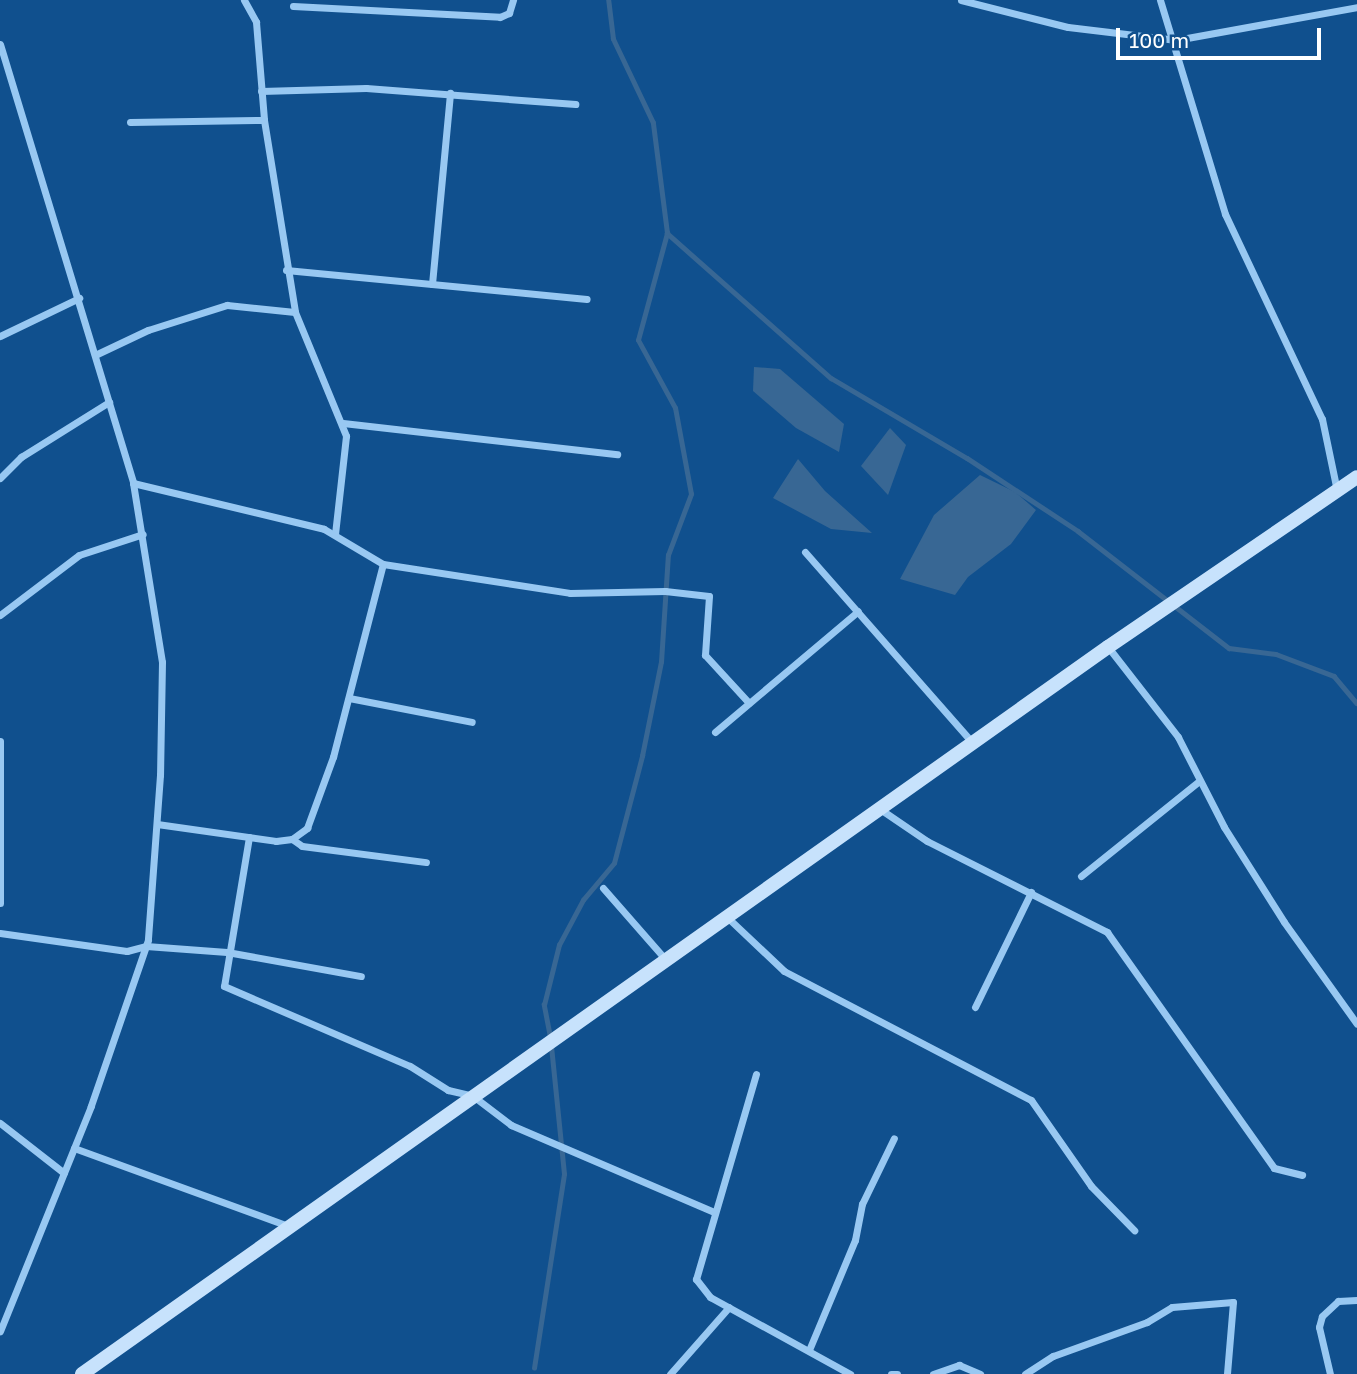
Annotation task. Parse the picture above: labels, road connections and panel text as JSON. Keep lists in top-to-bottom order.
{
  "scale_bar": "100 m"
}
